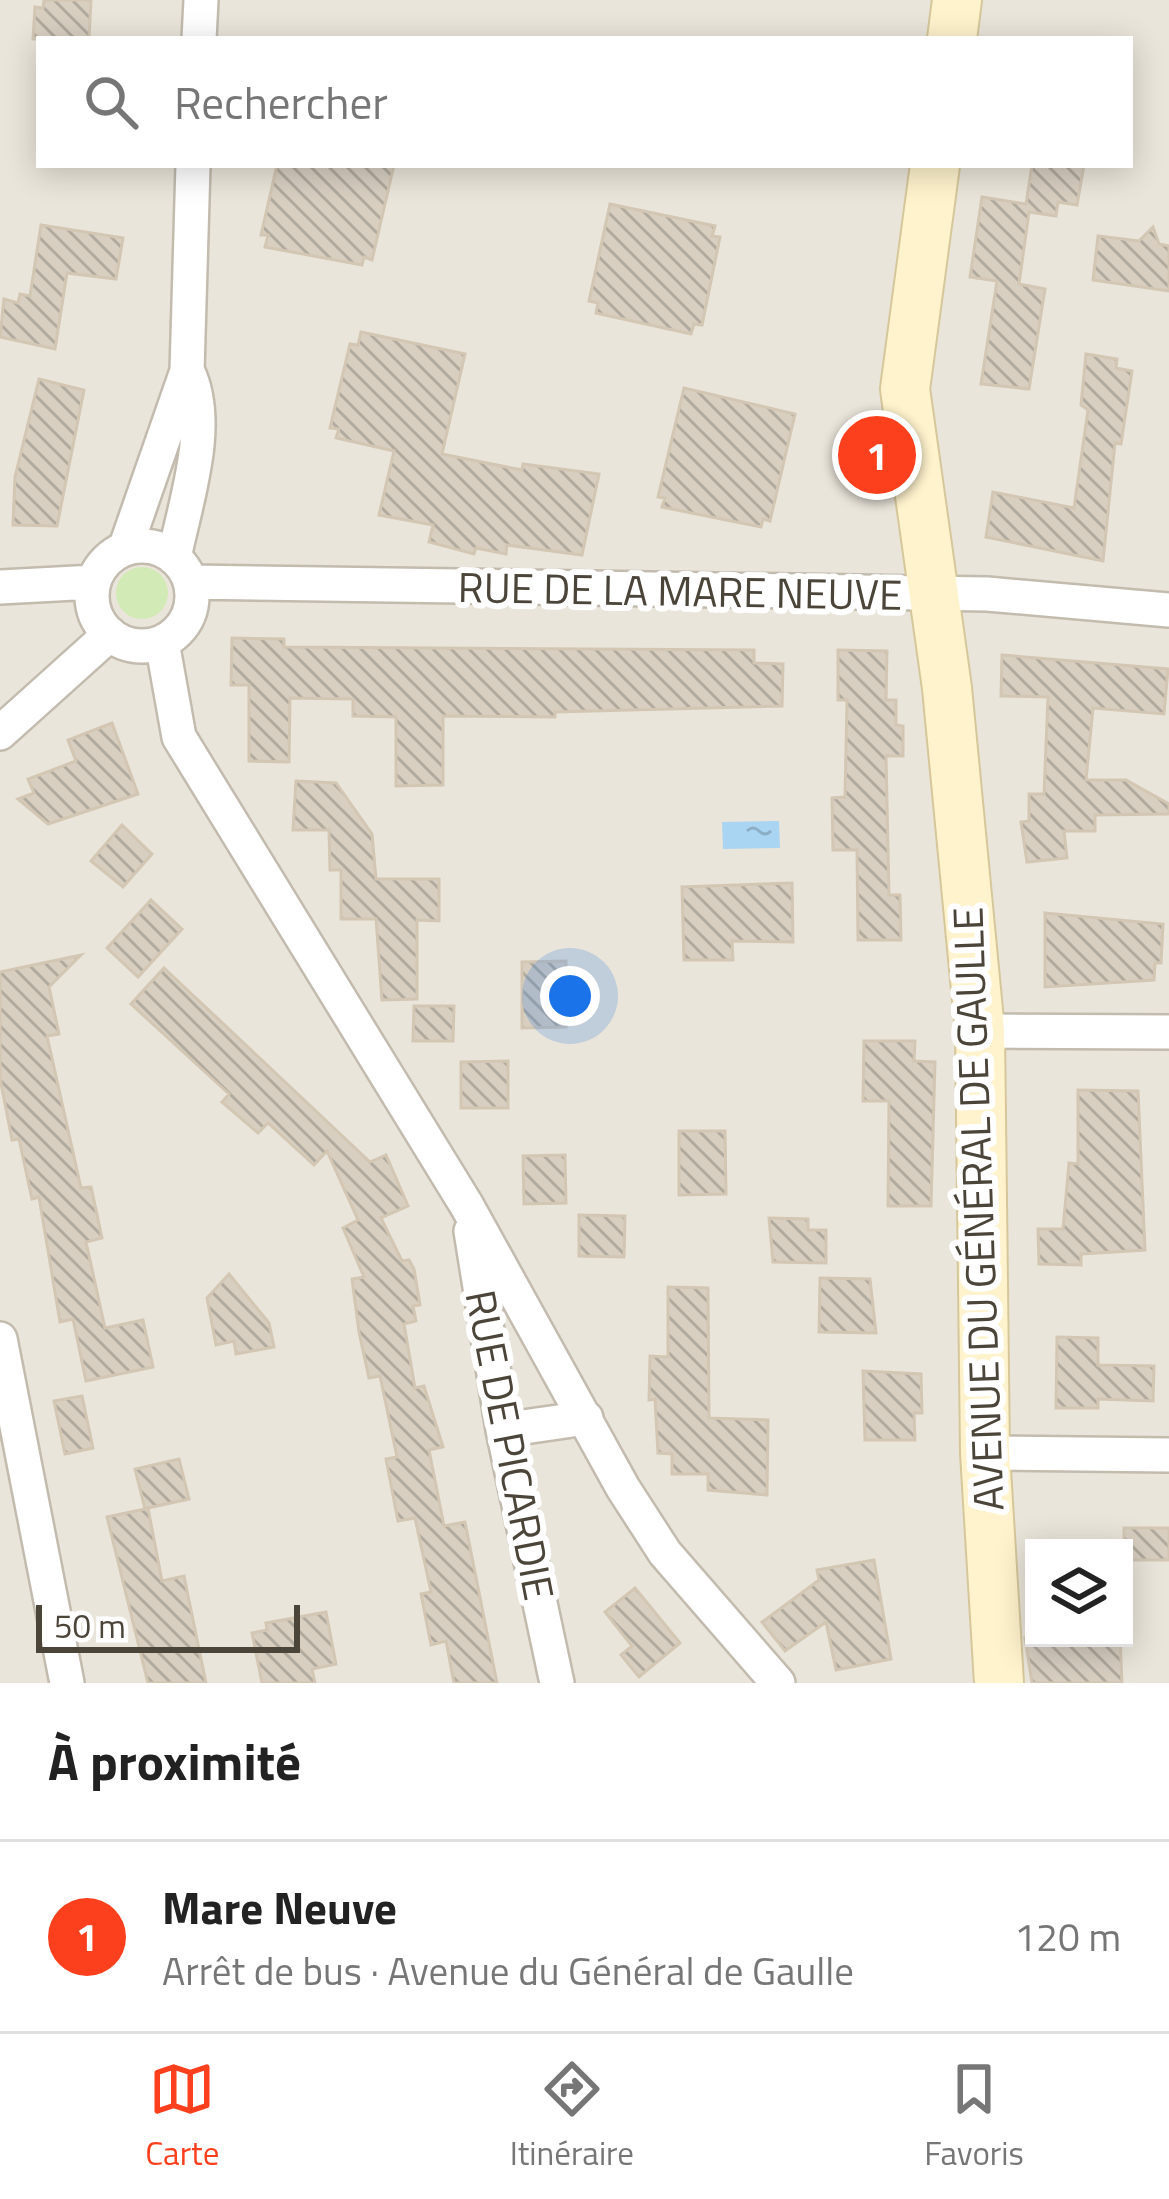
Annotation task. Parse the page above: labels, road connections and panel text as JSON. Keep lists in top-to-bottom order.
{
  "streets": {
    "main road": ["AVENUE DU GÉNÉRAL DE GAULLE"],
    "street": ["RUE DE LA MARE NEUVE", "RUE DE PICARDIE"]
  },
  "crossings": [
    ["RUE DE LA MARE NEUVE", "AVENUE DU GÉNÉRAL DE GAULLE"]
  ],
  "scale_bar": "50 m",
  "page": {
    "search": "Rechercher",
    "pins": "1",
    "scale": "50 m",
    "heading": "À proximité",
    "list": [
      {
        "mark": "1",
        "name": "Mare Neuve",
        "note": "Arrêt de bus · Avenue du Général de Gaulle",
        "value": "120 m"
      }
    ],
    "nav": ["Carte", "Itinéraire", "Favoris"]
  }
}
